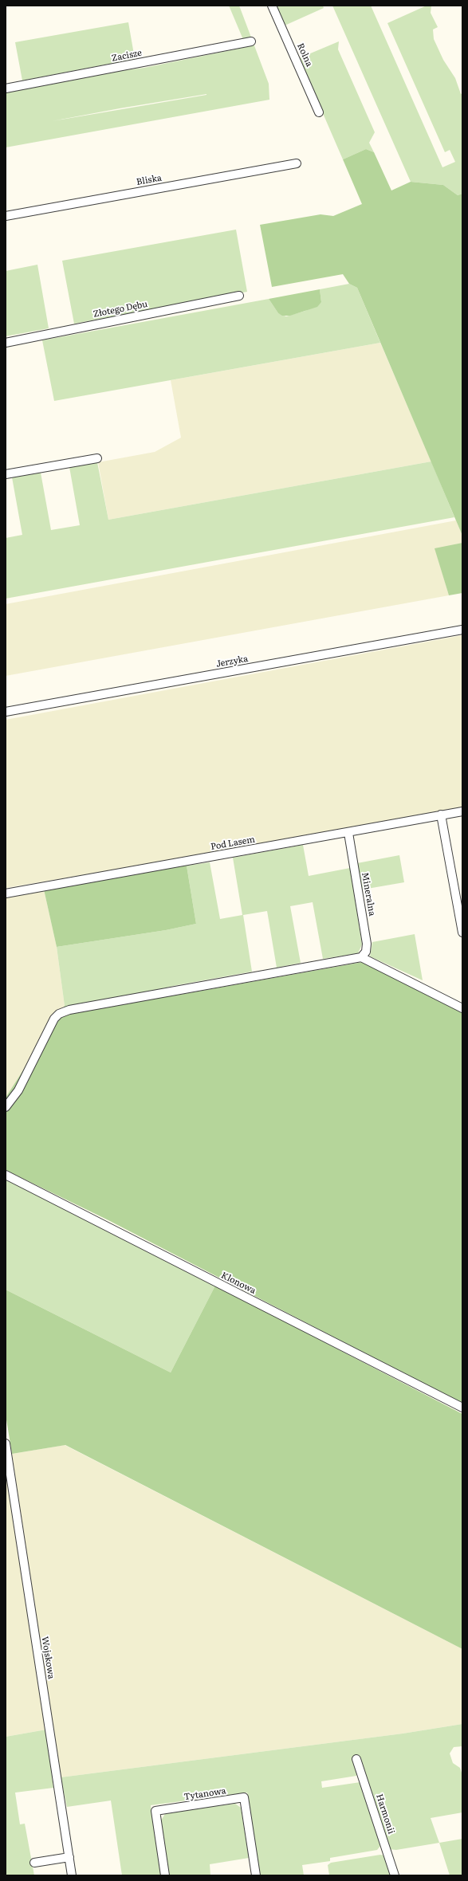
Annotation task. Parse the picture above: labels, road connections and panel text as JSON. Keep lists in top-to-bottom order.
{
  "streets": {
    "street": [
      "Rolna",
      "Zacisze",
      "Bliska",
      "Złotego Dębu",
      "Jerzyka",
      "Pod Lasem",
      "Mineralna",
      "Klonowa",
      "Wojskowa",
      "Tytanowa",
      "Harmonii"
    ]
  },
  "crossings": [
    ["Pod Lasem", "Mineralna"]
  ]
}
